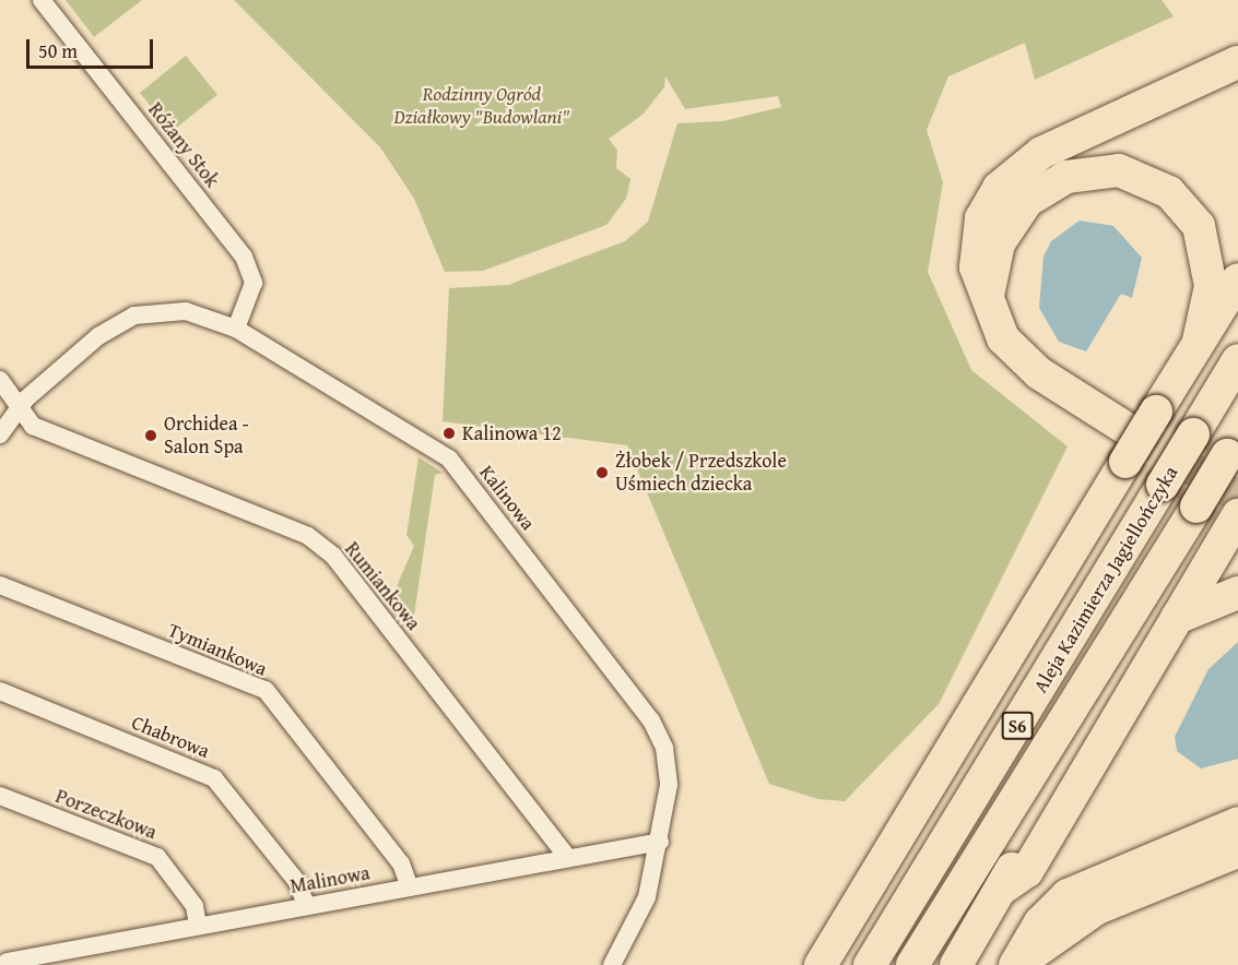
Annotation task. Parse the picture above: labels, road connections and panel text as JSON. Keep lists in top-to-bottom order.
{
  "streets": {
    "highway": ["Aleja Kazimierza Jagiellończyka", "S6"],
    "street": [
      "Różany Stok",
      "Kalinowa",
      "Rumiankowa",
      "Tymiankowa",
      "Chabrowa",
      "Porzeczkowa",
      "Malinowa"
    ]
  },
  "crossings": [
    ["Różany Stok", "Kalinowa"],
    ["Kalinowa", "Rumiankowa"],
    ["Kalinowa", "Malinowa"],
    ["Rumiankowa", "Malinowa"],
    ["Tymiankowa", "Malinowa"],
    ["Chabrowa", "Malinowa"],
    ["Porzeczkowa", "Malinowa"]
  ],
  "parks": ["Rodzinny Ogród Działkowy \"Budowlani\""],
  "places": ["Kalinowa 12", "Orchidea - Salon Spa", "Żłobek / Przedszkole Uśmiech dziecka"],
  "scale_bar": "50 m"
}
